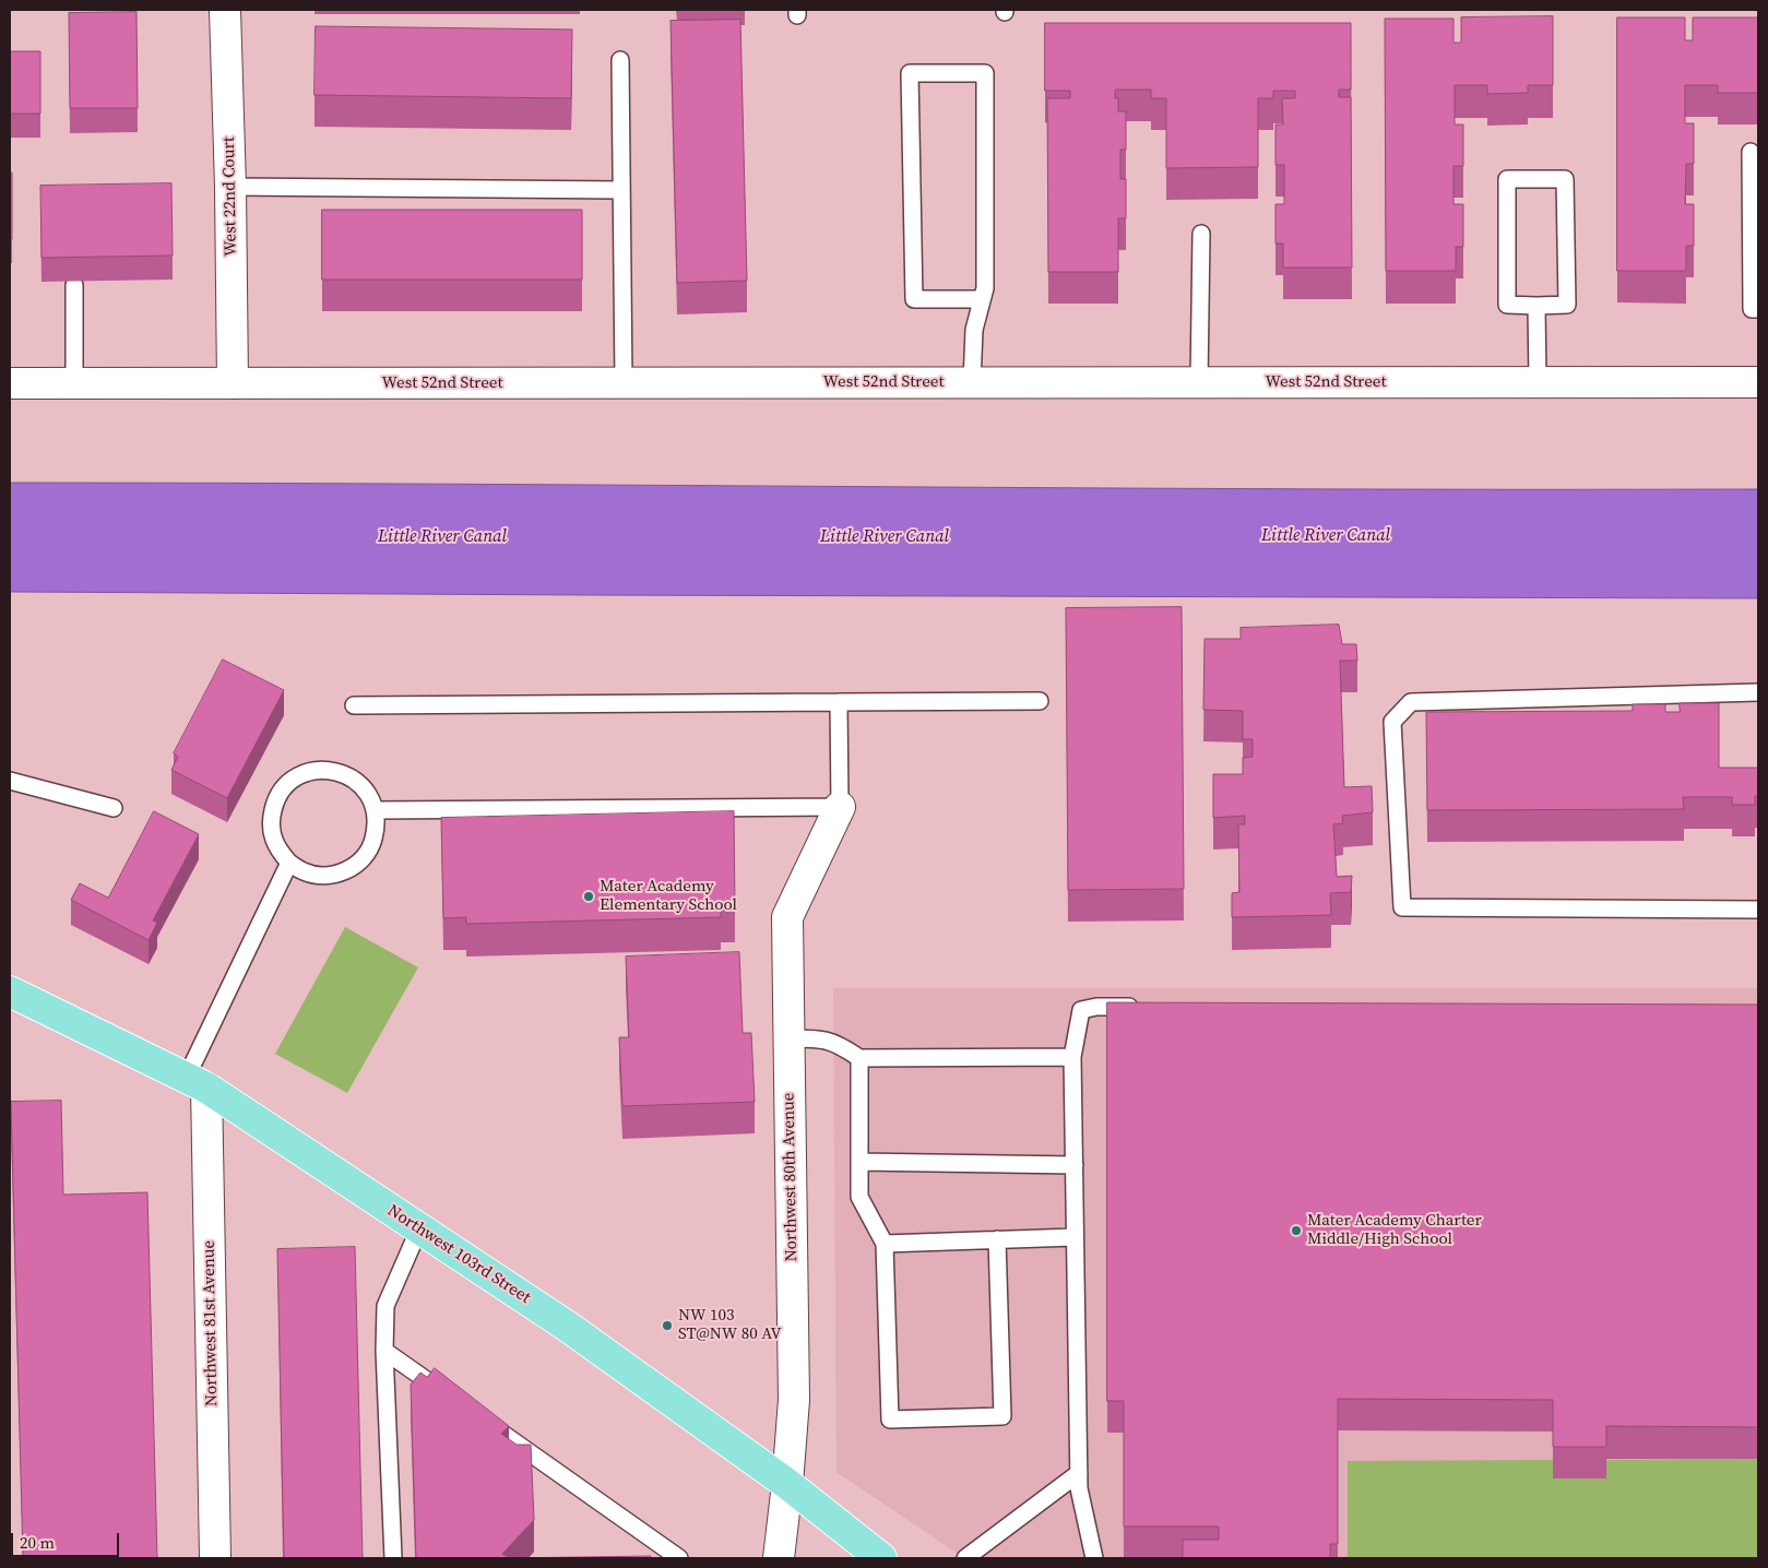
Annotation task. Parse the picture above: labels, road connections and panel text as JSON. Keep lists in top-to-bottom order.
{
  "streets": {
    "main road": ["Northwest 103rd Street"],
    "street": [
      "West 22nd Court",
      "West 52nd Street",
      "Northwest 80th Avenue",
      "Northwest 81st Avenue"
    ]
  },
  "crossings": [
    ["West 22nd Court", "West 52nd Street"],
    ["Northwest 80th Avenue", "Northwest 103rd Street"],
    ["Northwest 103rd Street", "Northwest 81st Avenue"]
  ],
  "water": ["Little River Canal"],
  "places": ["Mater Academy Elementary School", "Mater Academy Charter Middle/High School", "NW 103 ST@NW 80 AV"],
  "scale_bar": "20 m"
}
